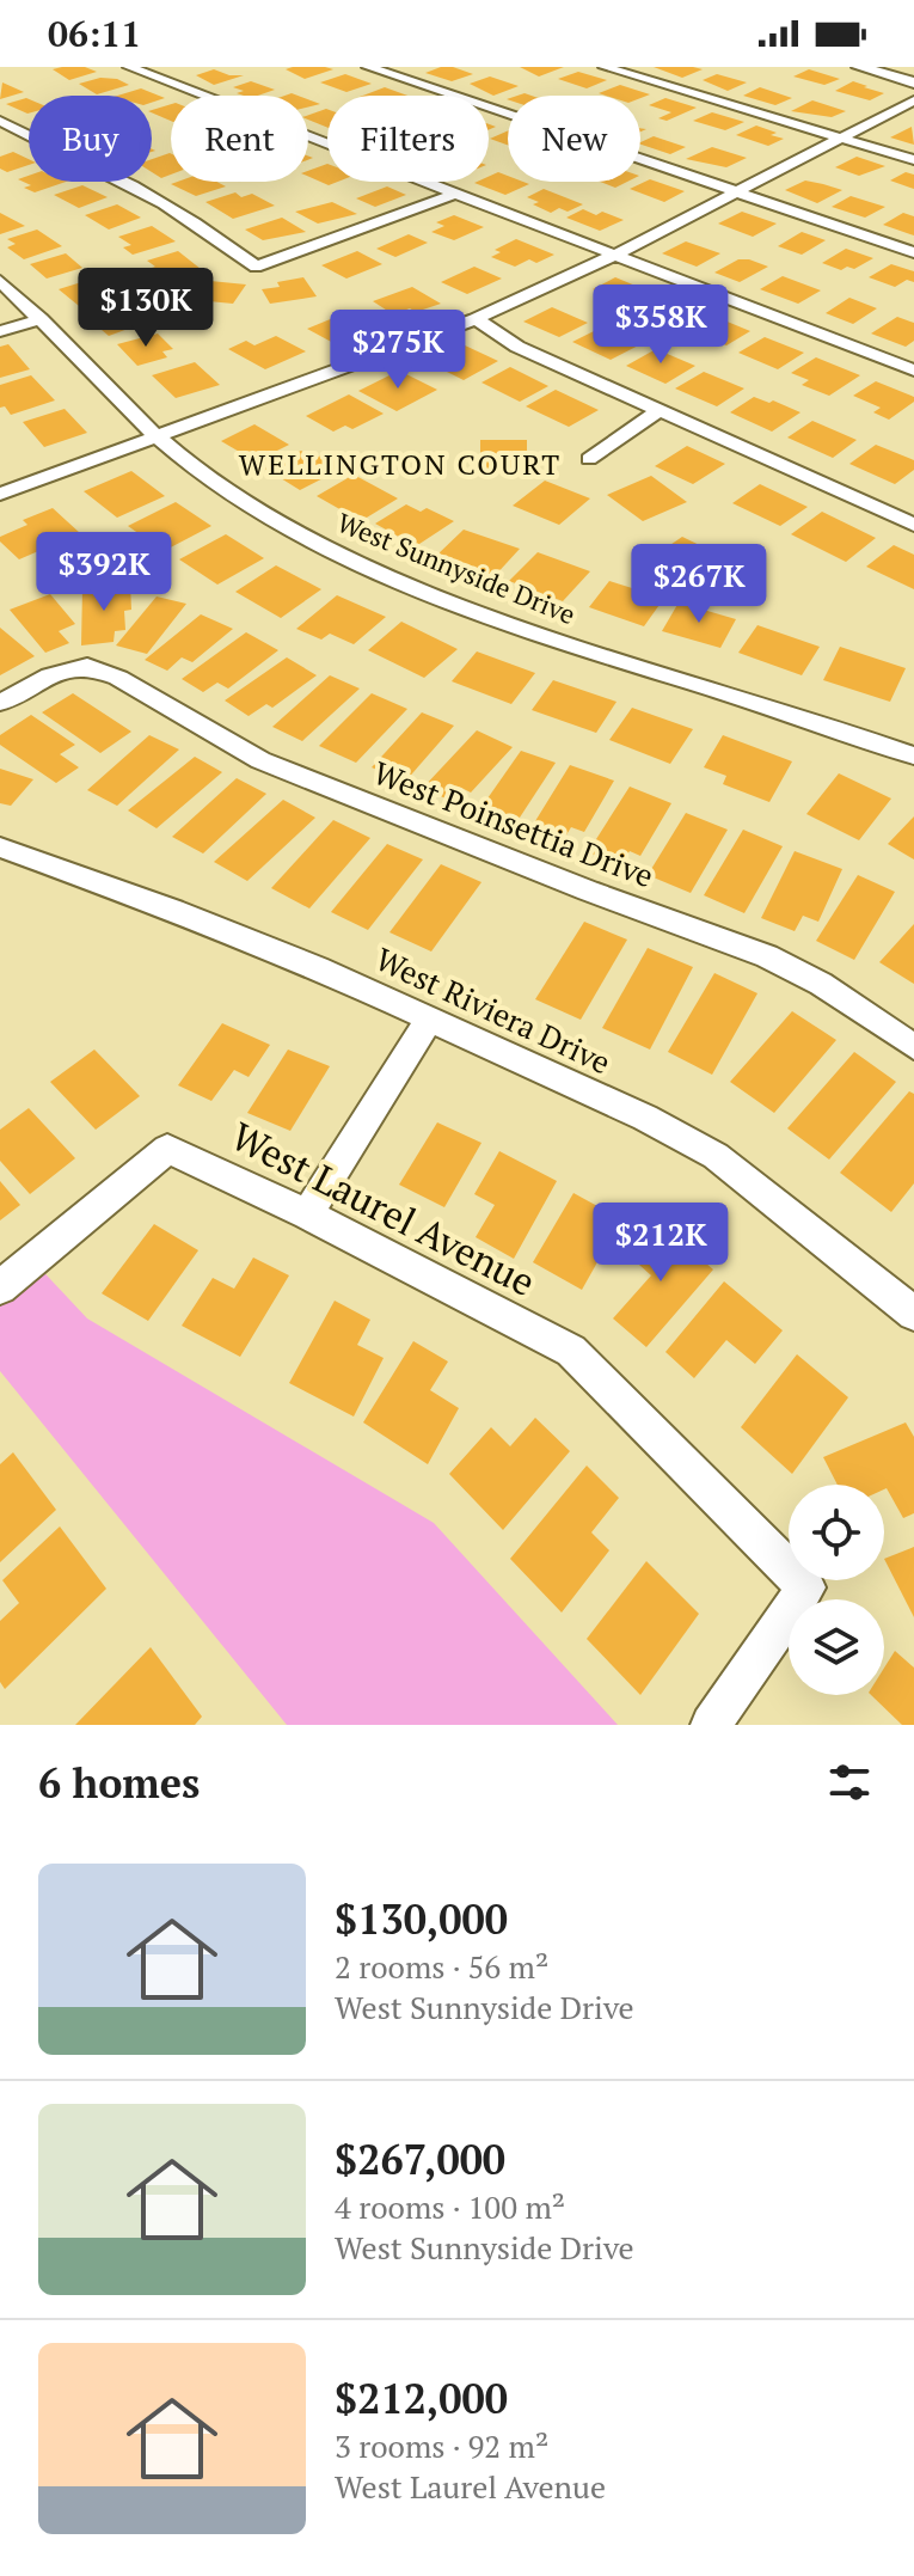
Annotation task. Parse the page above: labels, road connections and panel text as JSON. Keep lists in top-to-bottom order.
{
  "streets": {
    "street": [
      "West Sunnyside Drive",
      "West Poinsettia Drive",
      "West Riviera Drive",
      "West Laurel Avenue"
    ]
  },
  "districts": ["WELLINGTON COURT"],
  "page": {
    "status": "06:11",
    "chip": [
      "Buy",
      "Rent",
      "Filters",
      "New"
    ],
    "price": [
      "$130K",
      "$358K",
      "$275K",
      "$392K",
      "$267K",
      "$212K"
    ],
    "heading": "6 homes",
    "list": [
      {
        "name": "$130,000",
        "note": "2 rooms · 56 m² · West Sunnyside Drive"
      },
      {
        "name": "$267,000",
        "note": "4 rooms · 100 m² · West Sunnyside Drive"
      },
      {
        "name": "$212,000",
        "note": "3 rooms · 92 m² · West Laurel Avenue"
      }
    ]
  }
}
